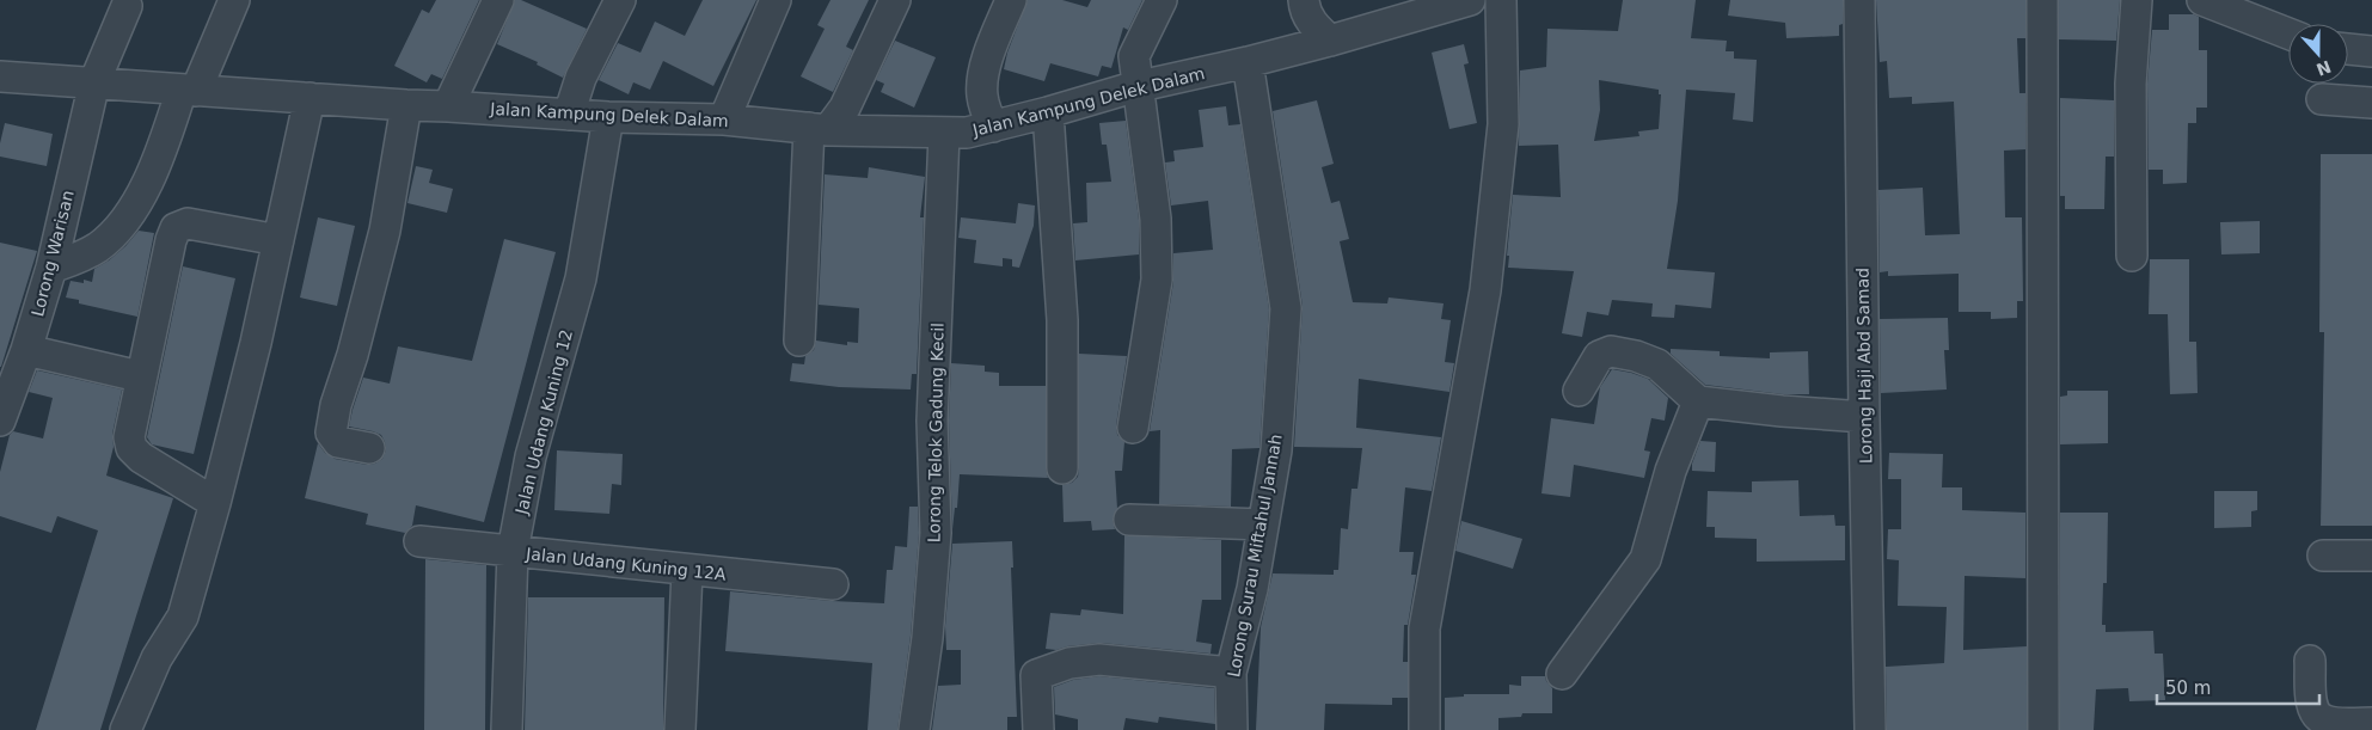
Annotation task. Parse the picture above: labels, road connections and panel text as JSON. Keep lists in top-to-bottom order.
{
  "streets": {
    "street": [
      "Jalan Kampung Delek Dalam",
      "Lorong Warisan",
      "Lorong Haji Abd Samad",
      "Jalan Udang Kuning 12",
      "Lorong Telok Gadung Kecil",
      "Lorong Surau Miftahul Jannah",
      "Jalan Udang Kuning 12A"
    ]
  },
  "crossings": [
    ["Jalan Kampung Delek Dalam", "Lorong Warisan"],
    ["Jalan Kampung Delek Dalam", "Jalan Udang Kuning 12"],
    ["Jalan Kampung Delek Dalam", "Lorong Telok Gadung Kecil"],
    ["Jalan Kampung Delek Dalam", "Lorong Surau Miftahul Jannah"],
    ["Jalan Udang Kuning 12", "Jalan Udang Kuning 12A"]
  ],
  "scale_bar": "50 m",
  "north": "bottom"
}
